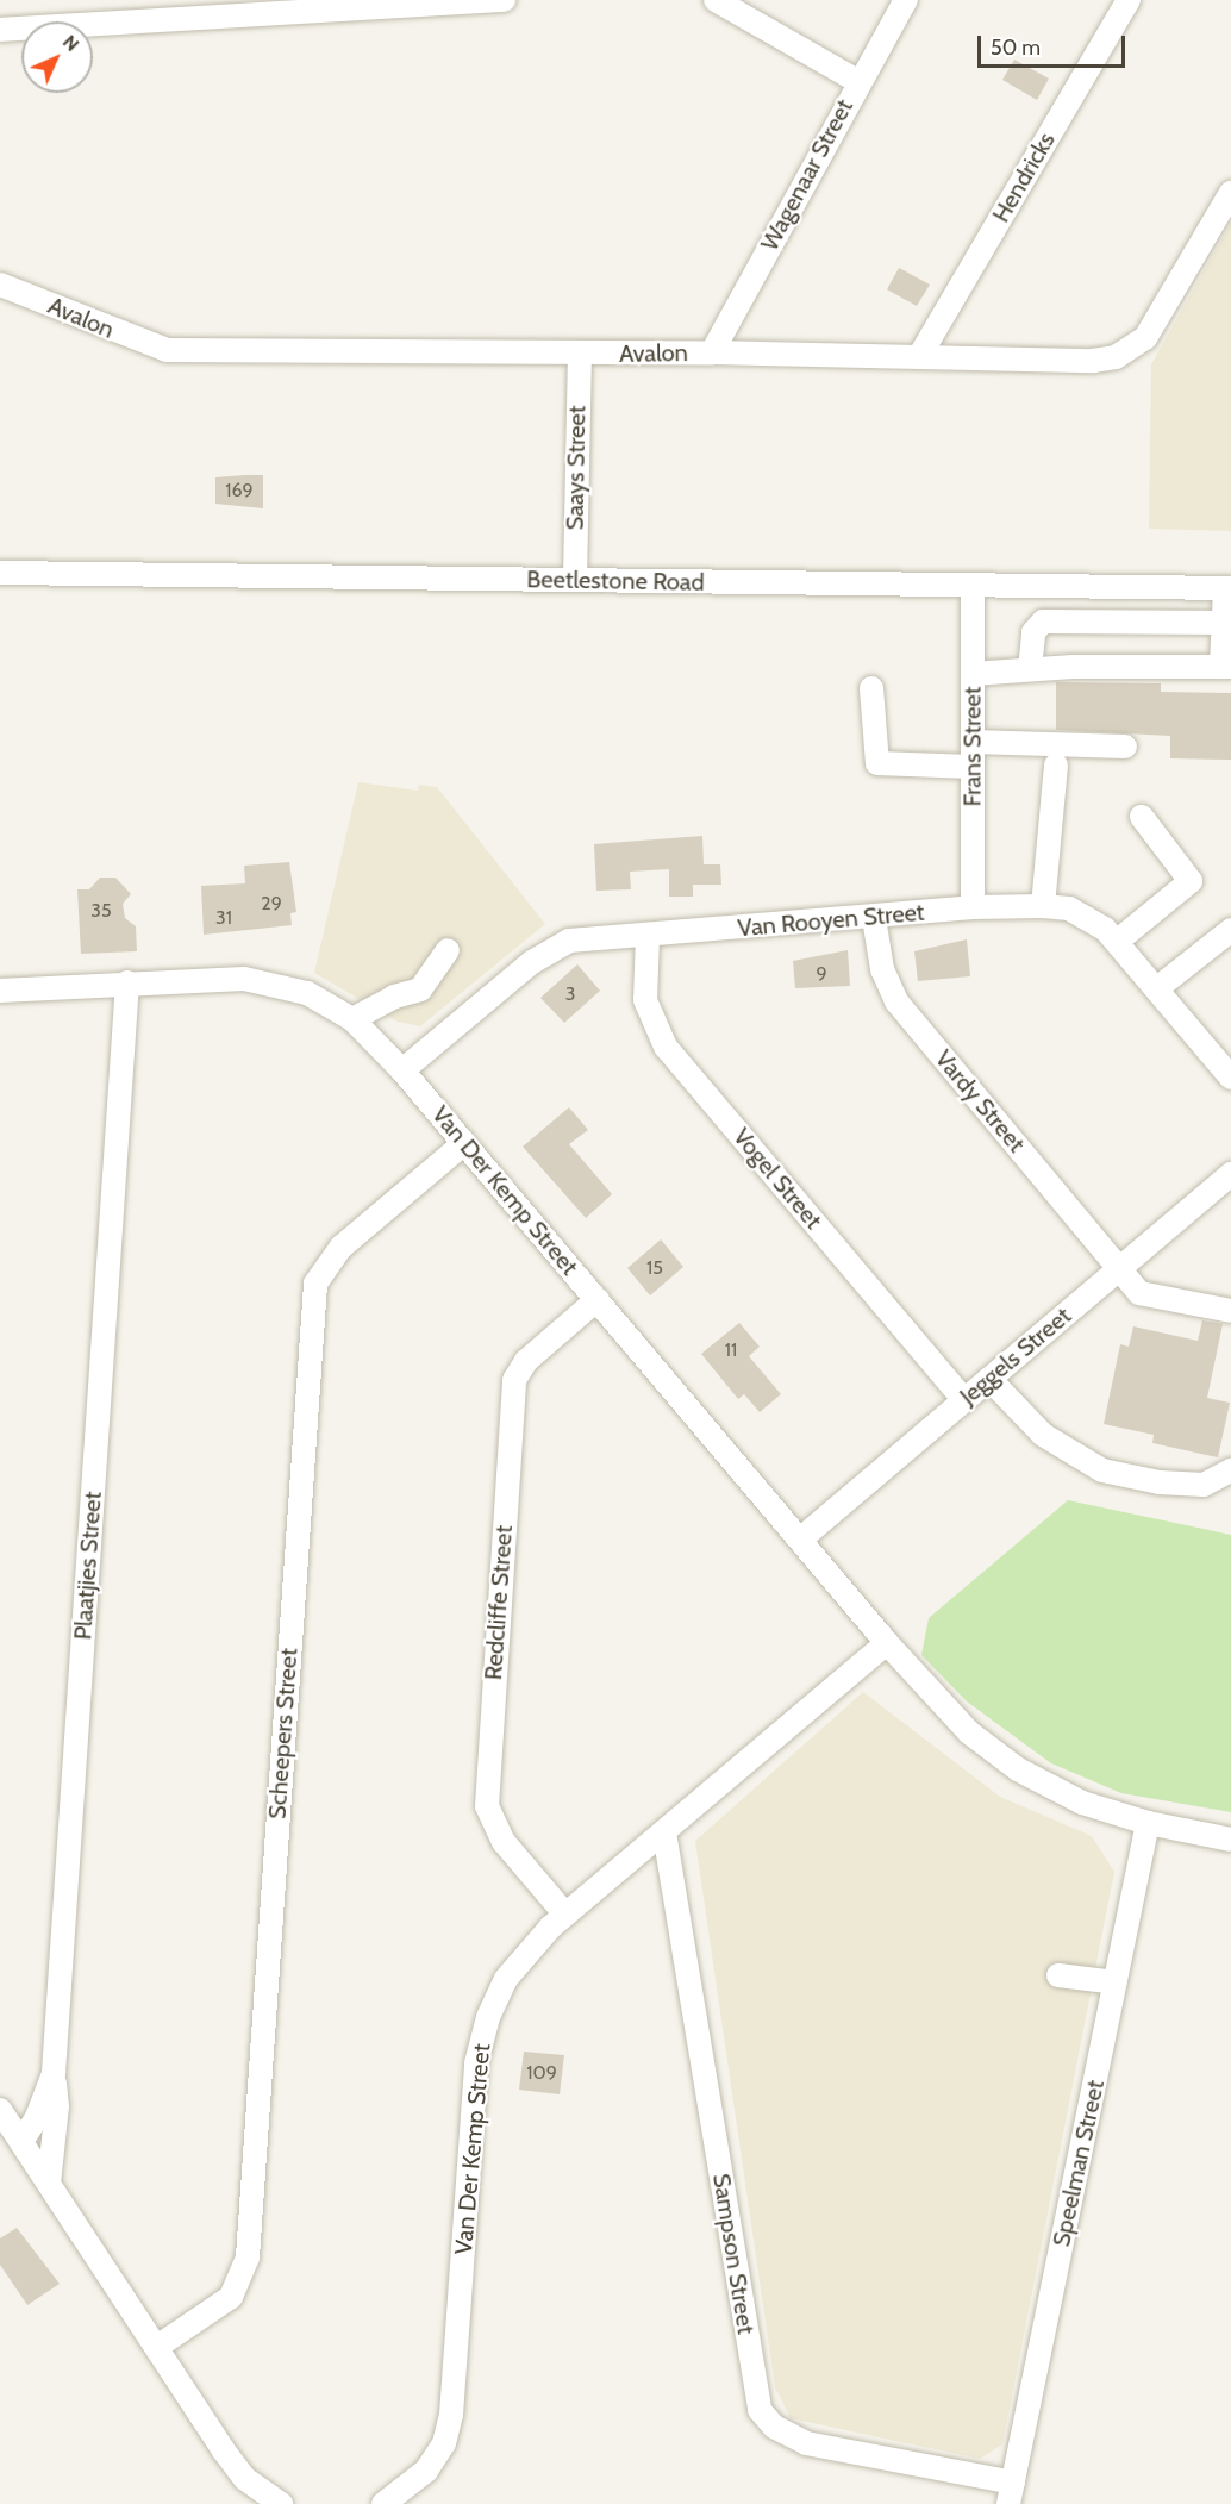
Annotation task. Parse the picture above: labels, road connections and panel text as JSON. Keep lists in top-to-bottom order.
{
  "streets": {
    "street": [
      "Wagenaar Street",
      "Hendricks",
      "Avalon",
      "Saays Street",
      "Beetlestone Road",
      "Frans Street",
      "Van Rooyen Street",
      "Vardy Street",
      "Vogel Street",
      "Van Der Kemp Street",
      "Jeggels Street",
      "Plaatjies Street",
      "Redcliffe Street",
      "Scheepers Street",
      "Speelman Street",
      "Sampson Street"
    ]
  },
  "crossings": [
    ["Wagenaar Street", "Avalon"],
    ["Hendricks", "Avalon"],
    ["Avalon", "Saays Street"],
    ["Saays Street", "Beetlestone Road"],
    ["Beetlestone Road", "Frans Street"],
    ["Frans Street", "Van Rooyen Street"],
    ["Van Rooyen Street", "Vardy Street"],
    ["Van Rooyen Street", "Vogel Street"],
    ["Van Rooyen Street", "Van Der Kemp Street"],
    ["Vardy Street", "Jeggels Street"],
    ["Vogel Street", "Jeggels Street"],
    ["Van Der Kemp Street", "Jeggels Street"],
    ["Van Der Kemp Street", "Plaatjies Street"],
    ["Van Der Kemp Street", "Redcliffe Street"],
    ["Van Der Kemp Street", "Scheepers Street"],
    ["Van Der Kemp Street", "Speelman Street"],
    ["Van Der Kemp Street", "Sampson Street"],
    ["Speelman Street", "Sampson Street"]
  ],
  "house_numbers": [
    "169",
    "29",
    "35",
    "31",
    "9",
    "3",
    "15",
    "11",
    "109"
  ],
  "scale_bar": "50 m",
  "north": "top right"
}
